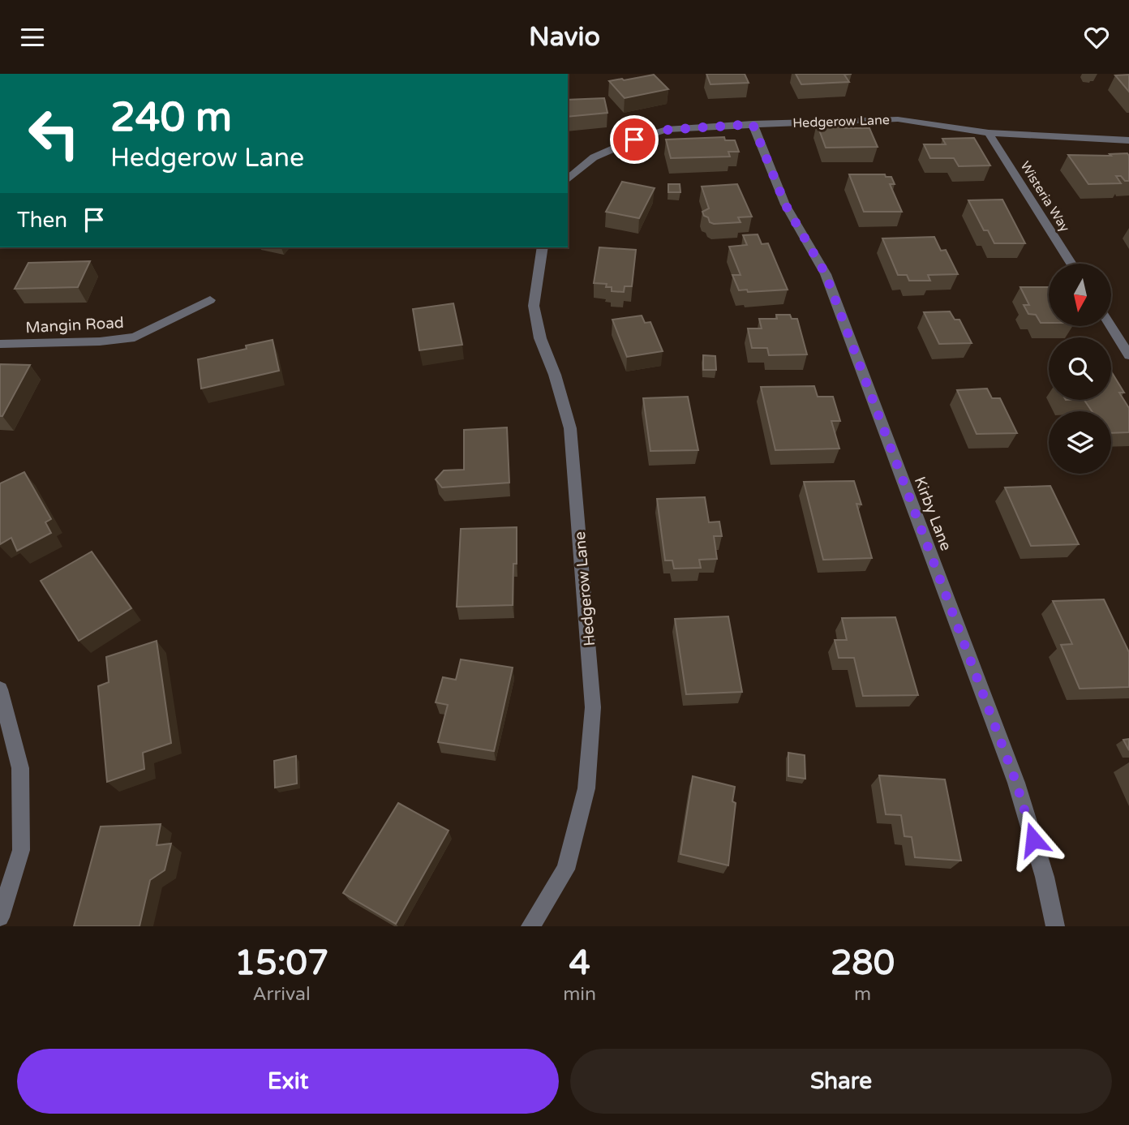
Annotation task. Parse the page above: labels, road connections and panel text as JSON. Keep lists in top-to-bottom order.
{
  "streets": {
    "street": [
      "Hedgerow Lane",
      "Wisteria Way",
      "Mangin Road",
      "Kirby Lane"
    ]
  },
  "crossings": [
    ["Hedgerow Lane", "Wisteria Way"],
    ["Hedgerow Lane", "Kirby Lane"]
  ],
  "north": "bottom",
  "page": {
    "header": "Navio",
    "turn": ["240 m", "Hedgerow Lane"],
    "then": "Then",
    "eta": [
      "15:07",
      "Arrival",
      "4",
      "min",
      "280",
      "m"
    ],
    "buttons": ["Exit", "Share"]
  }
}
